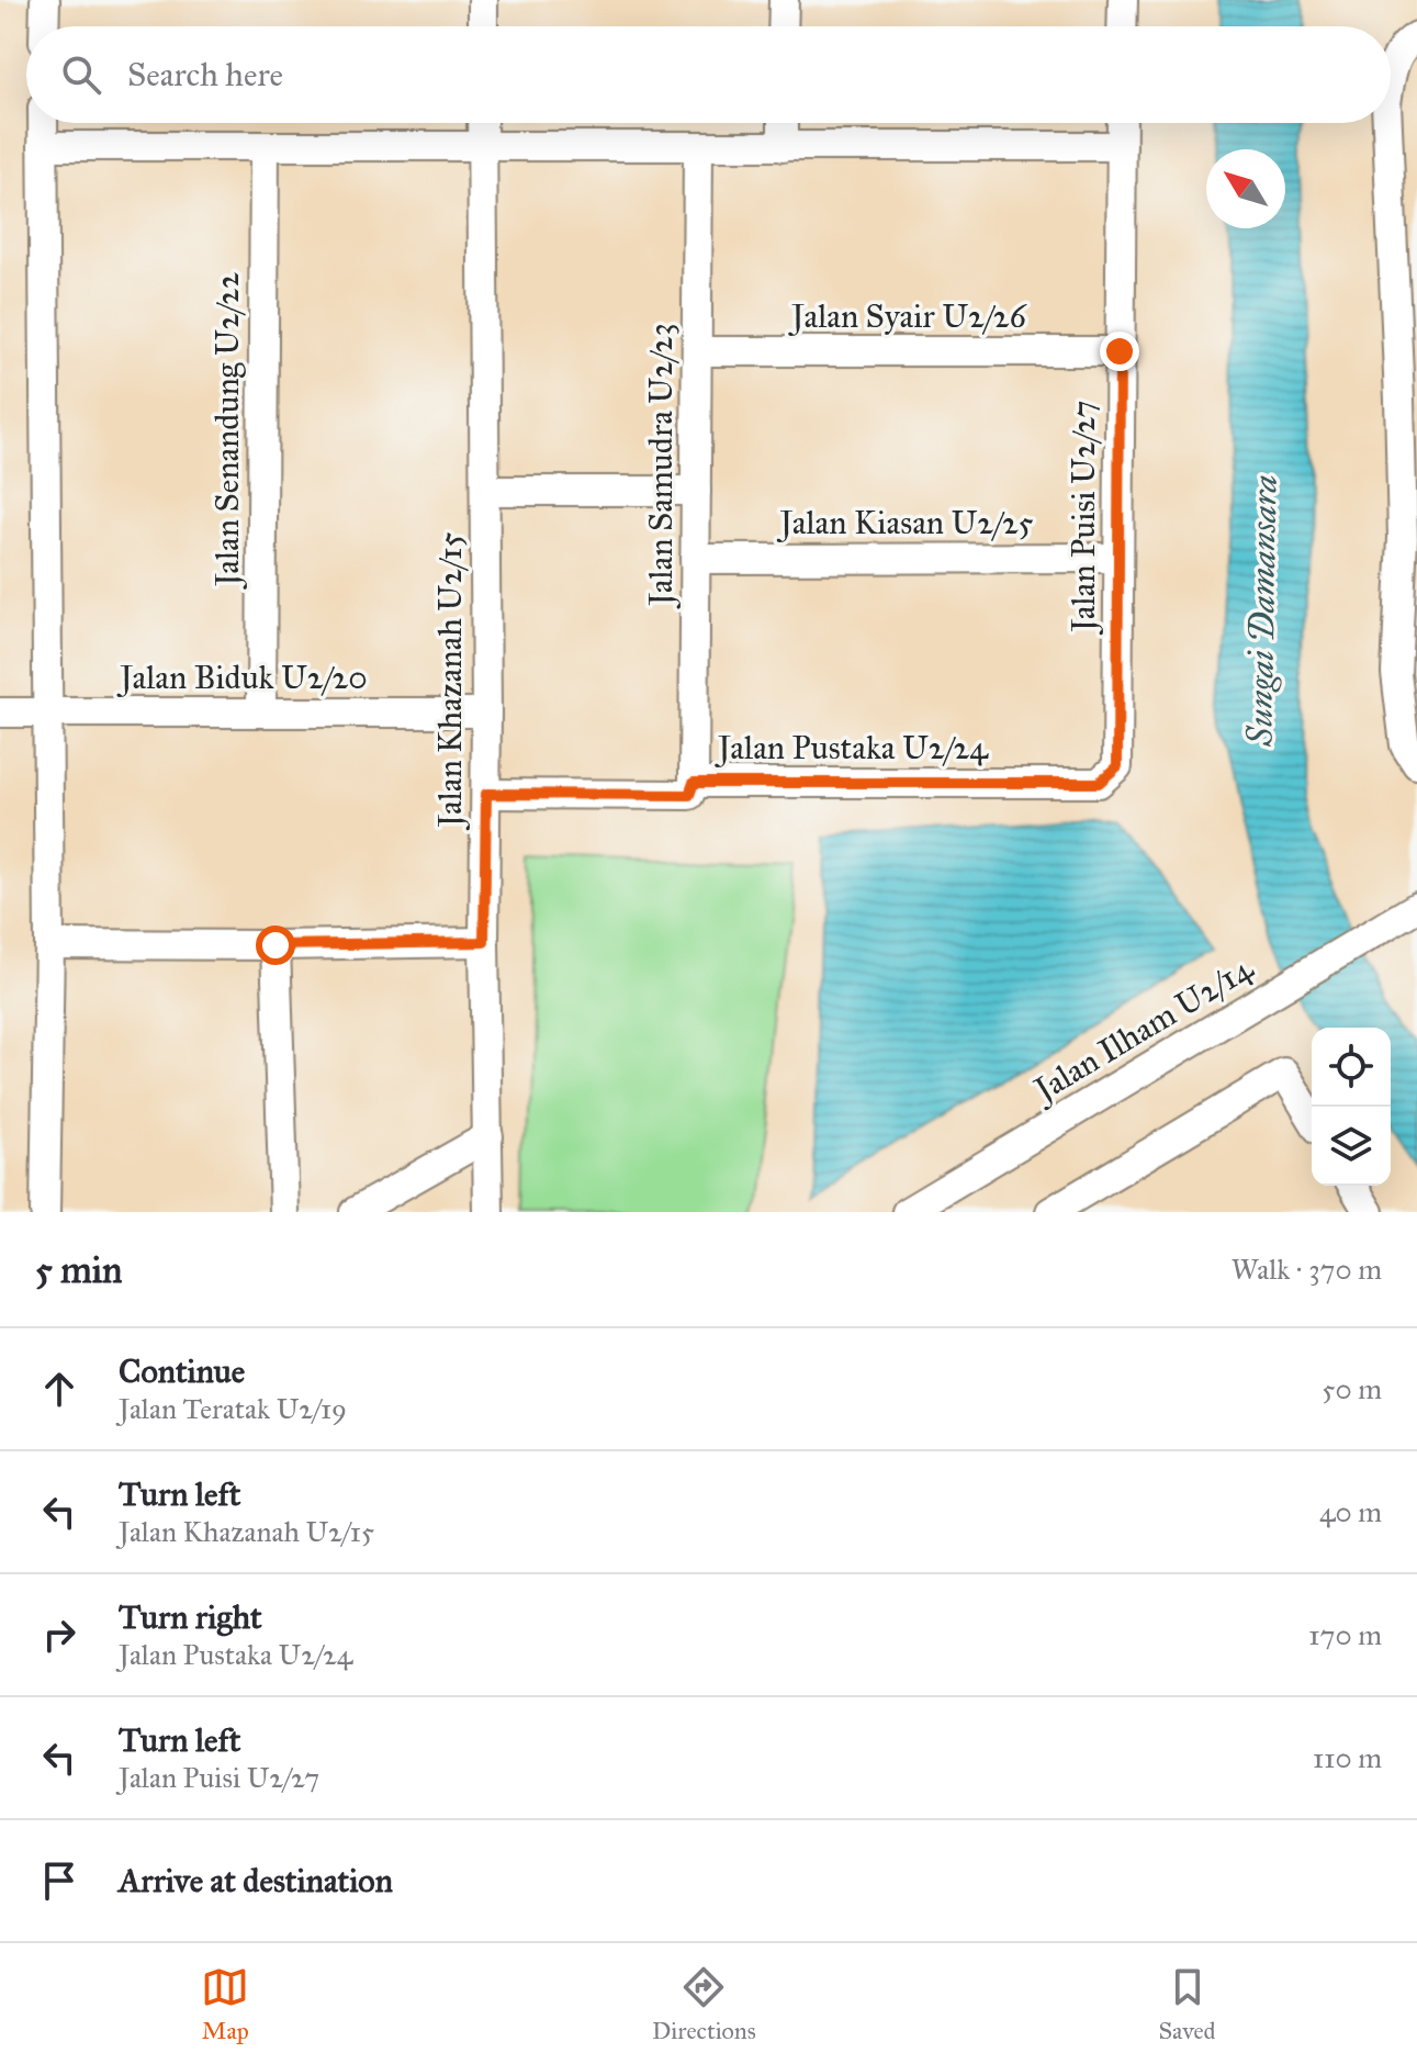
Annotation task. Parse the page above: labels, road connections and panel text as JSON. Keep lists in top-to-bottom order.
{
  "streets": {
    "street": [
      "Jalan Syair U2/26",
      "Jalan Senandung U2/22",
      "Jalan Samudra U2/23",
      "Jalan Puisi U2/27",
      "Jalan Kiasan U2/25",
      "Jalan Biduk U2/20",
      "Jalan Khazanah U2/15",
      "Jalan Pustaka U2/24",
      "Jalan Ilham U2/14"
    ]
  },
  "crossings": [
    ["Jalan Syair U2/26", "Jalan Samudra U2/23"],
    ["Jalan Syair U2/26", "Jalan Puisi U2/27"],
    ["Jalan Senandung U2/22", "Jalan Biduk U2/20"],
    ["Jalan Samudra U2/23", "Jalan Kiasan U2/25"],
    ["Jalan Samudra U2/23", "Jalan Pustaka U2/24"],
    ["Jalan Puisi U2/27", "Jalan Kiasan U2/25"],
    ["Jalan Puisi U2/27", "Jalan Pustaka U2/24"],
    ["Jalan Biduk U2/20", "Jalan Khazanah U2/15"],
    ["Jalan Khazanah U2/15", "Jalan Pustaka U2/24"]
  ],
  "water": ["Sungai Damansara"],
  "north": "top left",
  "page": {
    "search": "Search here",
    "heading": ["5 min", "Walk · 370 m"],
    "list": [
      ["Continue", "Jalan Teratak U2/19", "50 m"],
      ["Turn left", "Jalan Khazanah U2/15", "40 m"],
      ["Turn right", "Jalan Pustaka U2/24", "170 m"],
      ["Turn left", "Jalan Puisi U2/27", "110 m"],
      "Arrive at destination"
    ],
    "nav": ["Map", "Directions", "Saved"]
  }
}
